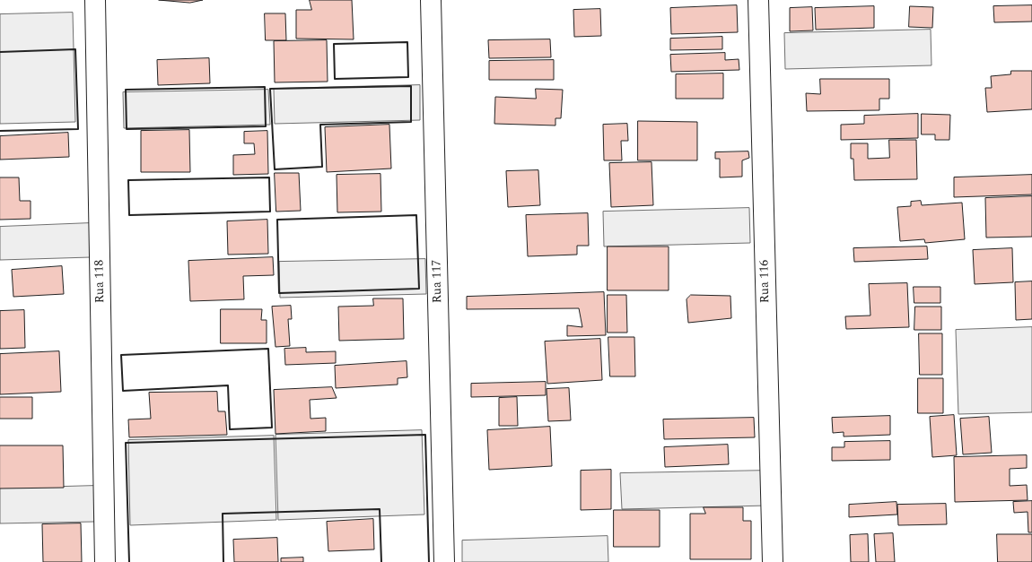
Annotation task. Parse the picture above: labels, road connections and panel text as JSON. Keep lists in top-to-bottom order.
{
  "streets": {
    "street": ["Rua 118", "Rua 117", "Rua 116"]
  }
}
